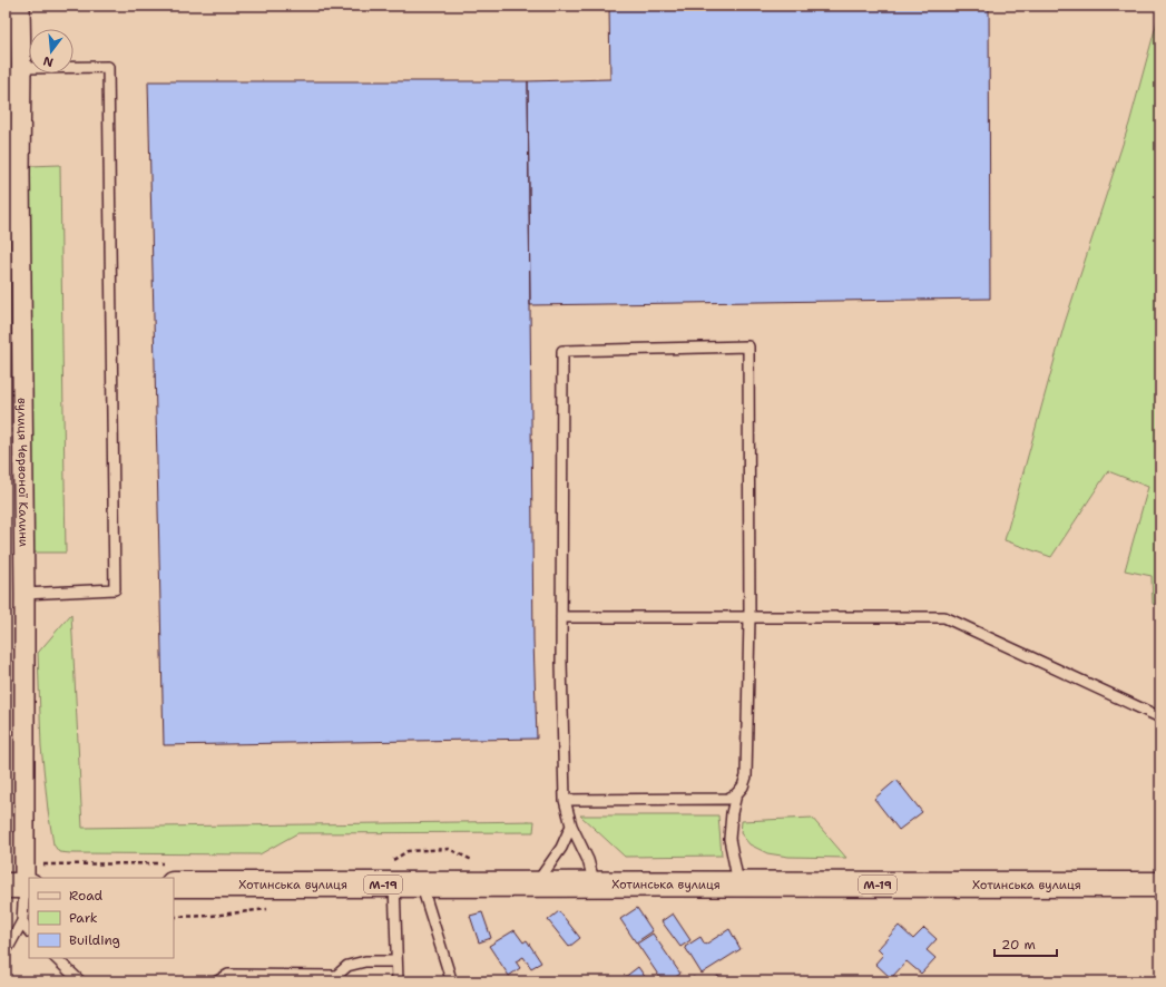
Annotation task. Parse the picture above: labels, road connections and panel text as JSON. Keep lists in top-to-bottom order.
{
  "streets": {
    "highway": ["Хотинська вулиця", "М-19"],
    "street": ["вулиця Червоної Калини"]
  },
  "legend": ["Road", "Park", "Building"],
  "scale_bar": "20 m",
  "north": "bottom"
}
